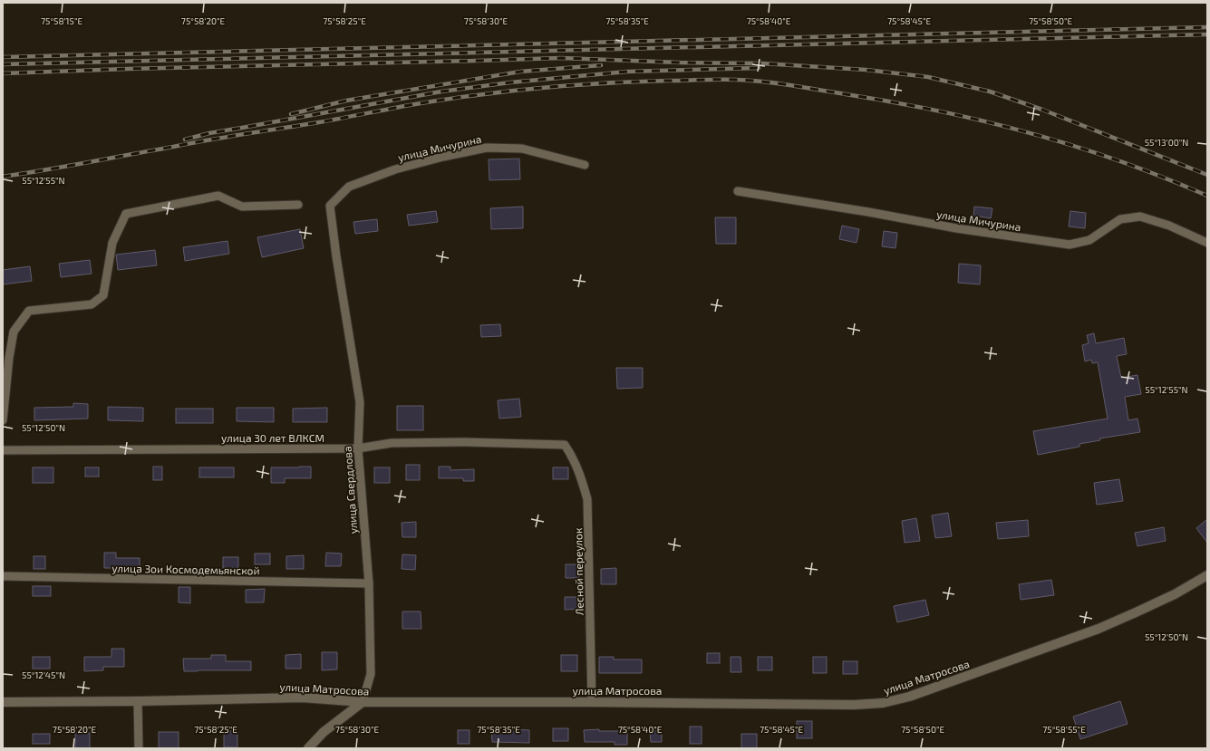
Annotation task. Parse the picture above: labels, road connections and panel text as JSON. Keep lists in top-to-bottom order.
{
  "streets": {
    "street": [
      "улица Мичурина",
      "улица 30 лет ВЛКСМ",
      "улица Свердлова",
      "улица Зои Космодемьянской",
      "Лесной переулок",
      "улица Матросова"
    ]
  },
  "crossings": [
    ["улица Мичурина", "улица Свердлова"],
    ["улица 30 лет ВЛКСМ", "улица Свердлова"],
    ["улица 30 лет ВЛКСМ", "Лесной переулок"],
    ["улица Свердлова", "улица Зои Космодемьянской"],
    ["улица Свердлова", "улица Матросова"],
    ["Лесной переулок", "улица Матросова"]
  ],
  "coordinates": [
    "75°58'15\"E",
    "75°58'20\"E",
    "75°58'25\"E",
    "75°58'30\"E",
    "75°58'35\"E",
    "75°58'40\"E",
    "75°58'45\"E",
    "75°58'50\"E",
    "55°13'00\"N",
    "55°12'55\"N",
    "55°12'50\"N",
    "55°12'45\"N",
    "75°58'55\"E"
  ]
}
